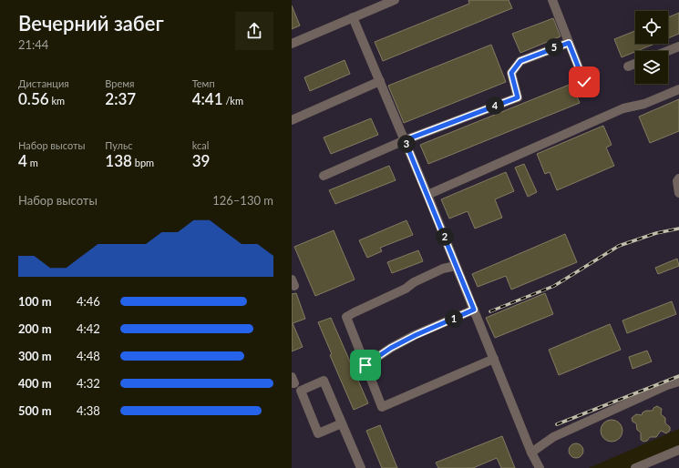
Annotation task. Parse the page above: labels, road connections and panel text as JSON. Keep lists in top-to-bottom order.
{
  "page": {
    "heading": ["Вечерний забег", "21:44"],
    "pins": [
      "5",
      "4",
      "3",
      "2",
      "1"
    ],
    "stats": [
      ["Дистанция", "0.56 km"],
      ["Время", "2:37"],
      ["Темп", "4:41 /km"],
      ["Набор высоты", "4 m"],
      ["Пульс", "138 bpm"],
      ["kcal", "39"]
    ],
    "chart": ["Набор высоты", "126–130 m"],
    "list": [
      {
        "name": "100 m",
        "note": "4:46"
      },
      {
        "name": "200 m",
        "note": "4:42"
      },
      {
        "name": "300 m",
        "note": "4:48"
      },
      {
        "name": "400 m",
        "note": "4:32"
      },
      {
        "name": "500 m",
        "note": "4:38"
      }
    ]
  }
}
